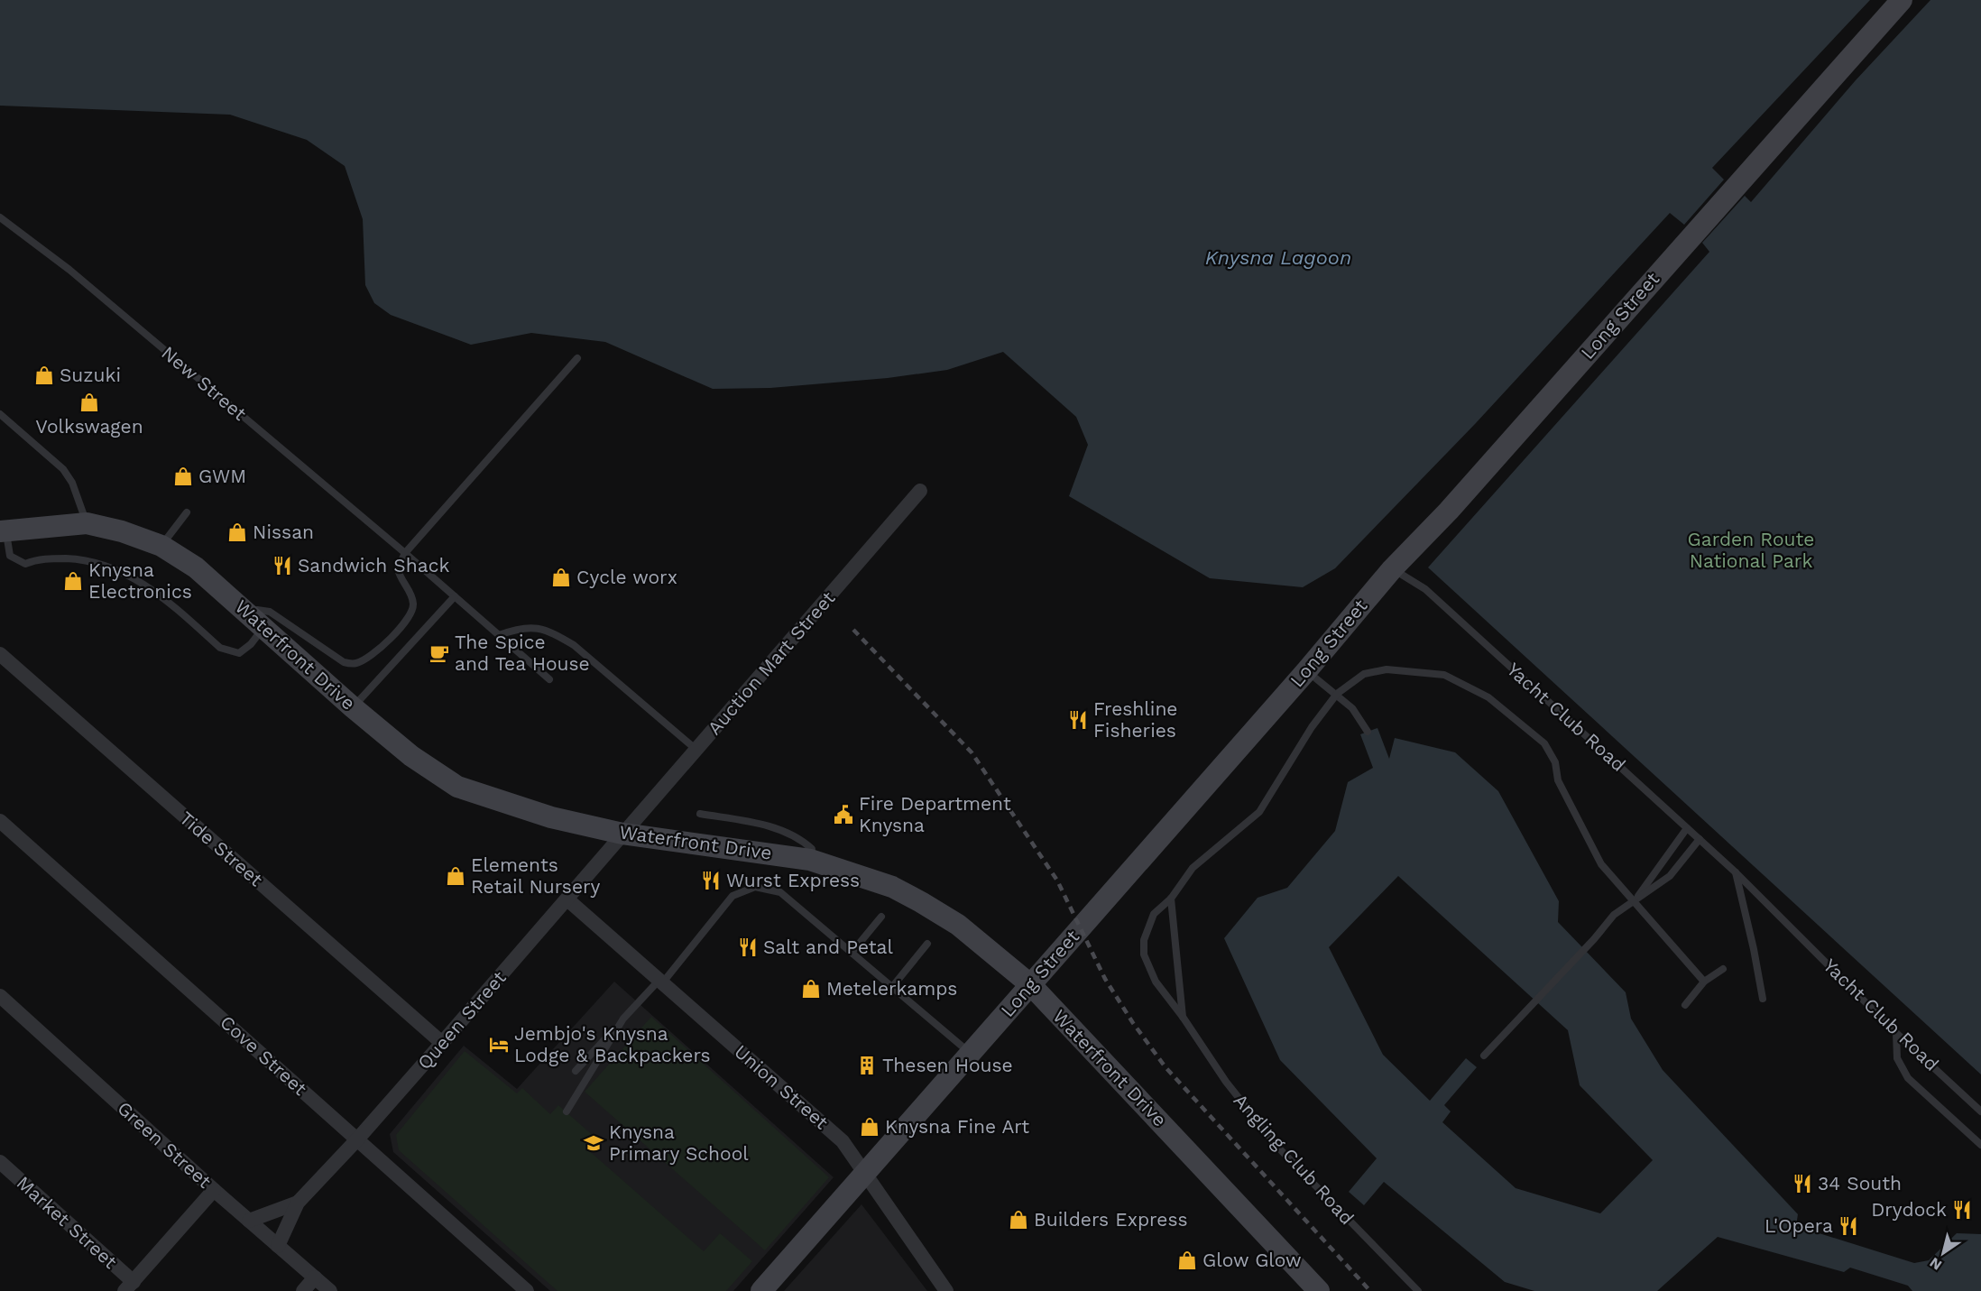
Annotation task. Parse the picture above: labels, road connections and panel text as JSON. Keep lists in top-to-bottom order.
{
  "streets": {
    "street": [
      "Long Street",
      "Waterfront Drive",
      "Auction Mart Street",
      "Tide Street",
      "Queen Street",
      "Cove Street",
      "Union Street",
      "Green Street",
      "Market Street"
    ],
    "lane": ["New Street", "Yacht Club Road", "Angling Club Road"]
  },
  "crossings": [
    ["Long Street", "Waterfront Drive"],
    ["Long Street", "Yacht Club Road"],
    ["Long Street", "Union Street"],
    ["Waterfront Drive", "Auction Mart Street"],
    ["Waterfront Drive", "Queen Street"],
    ["Auction Mart Street", "Queen Street"],
    ["Tide Street", "Queen Street"],
    ["Queen Street", "Cove Street"],
    ["Queen Street", "Union Street"],
    ["Queen Street", "Green Street"]
  ],
  "water": ["Knysna Lagoon"],
  "parks": ["Garden Route National Park"],
  "places": {
    "shop": [
      "Suzuki",
      "Volkswagen",
      "GWM",
      "Nissan",
      "Cycle worx",
      "Knysna Electronics",
      "Elements Retail Nursery",
      "Metelerkamps",
      "Knysna Fine Art",
      "Builders Express",
      "Glow Glow"
    ],
    "restaurant": [
      "Sandwich Shack",
      "Freshline Fisheries",
      "Wurst Express",
      "Salt and Petal",
      "34 South",
      "Drydock",
      "L'Opera"
    ],
    "cafe": ["The Spice and Tea House"],
    "public building": ["Fire Department Knysna"],
    "hotel": ["Jembjo's Knysna Lodge & Backpackers"],
    "building": ["Thesen House"],
    "school or university": ["Knysna Primary School"]
  },
  "north": "bottom left"
}
